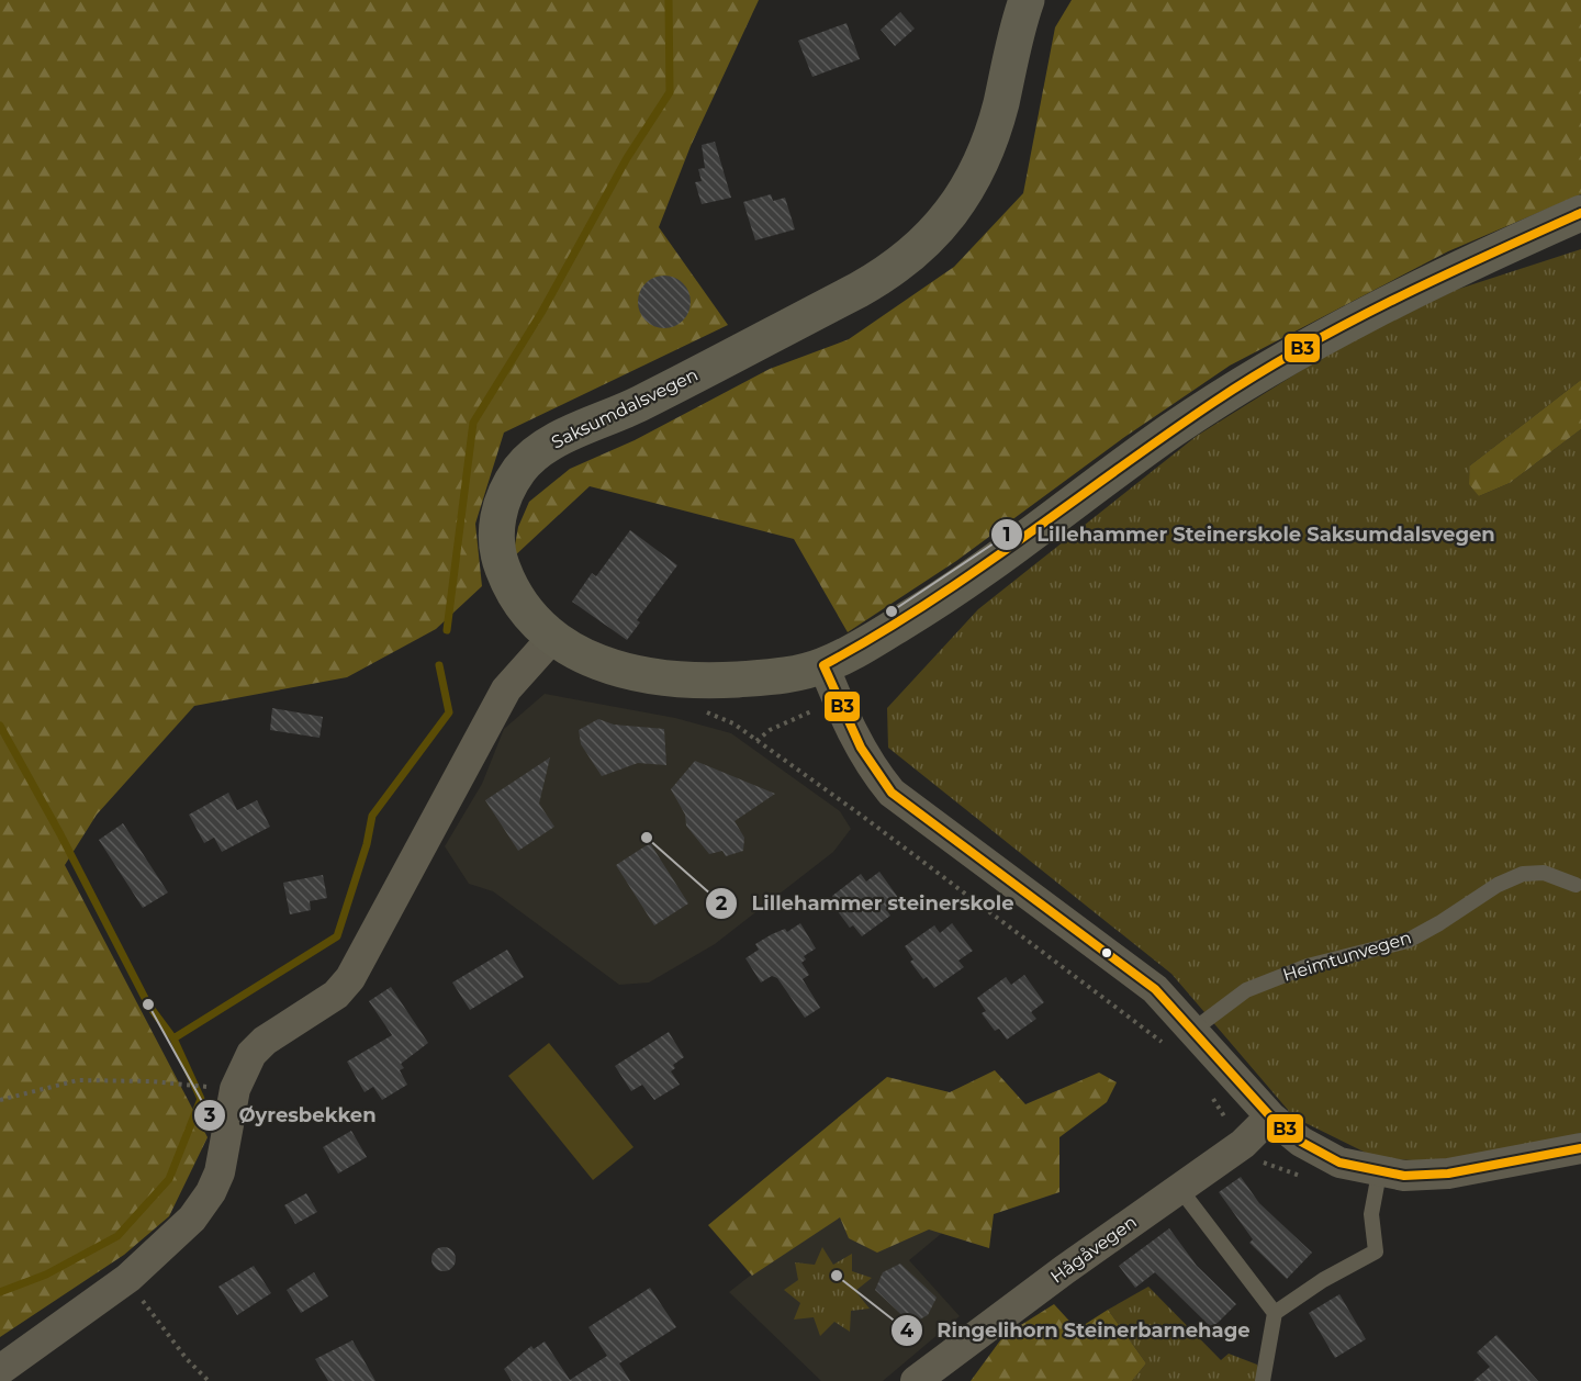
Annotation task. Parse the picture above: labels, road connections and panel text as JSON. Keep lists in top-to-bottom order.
{
  "streets": {
    "main road": ["Saksumdalsvegen"],
    "street": ["Hågåvegen"],
    "lane": ["Heimtunvegen"]
  },
  "places": [
    "Lillehammer Steinerskole Saksumdalsvegen",
    "Lillehammer steinerskole",
    "Øyresbekken",
    "Ringelihorn Steinerbarnehage"
  ],
  "lines": ["transit line B3"]
}
